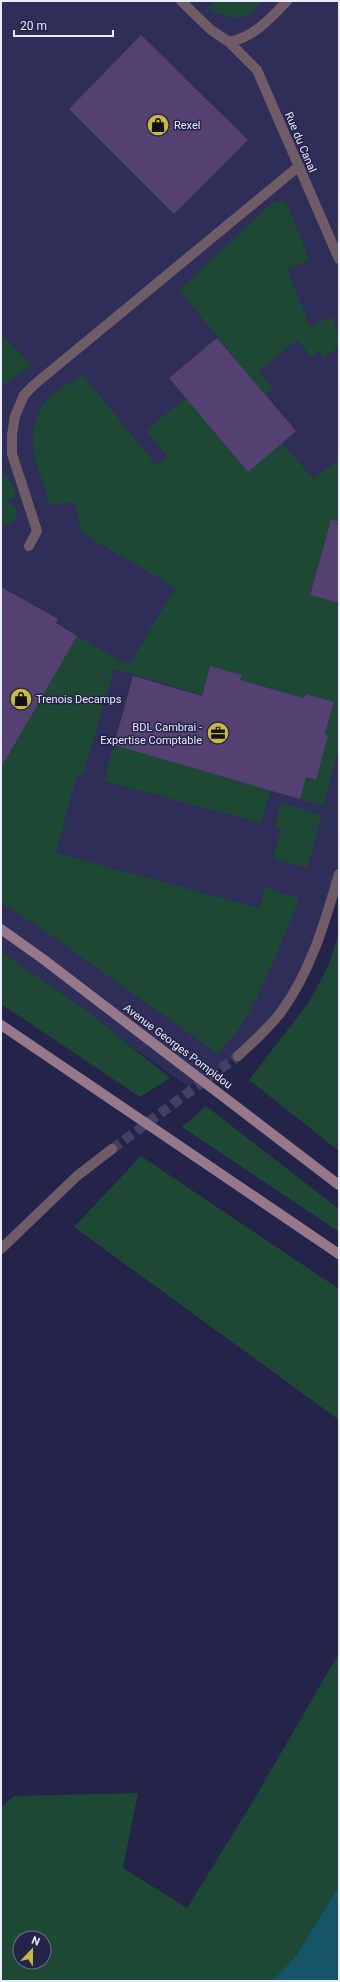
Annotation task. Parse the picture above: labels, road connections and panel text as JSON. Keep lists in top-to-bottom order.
{
  "streets": {
    "main road": ["Avenue Georges Pompidou"],
    "street": ["Rue du Canal"]
  },
  "places": {
    "shop": ["Rexel", "Trenois Decamps"],
    "office": ["BDL Cambrai - Expertise Comptable"]
  },
  "scale_bar": "20 m",
  "north": "top"
}
